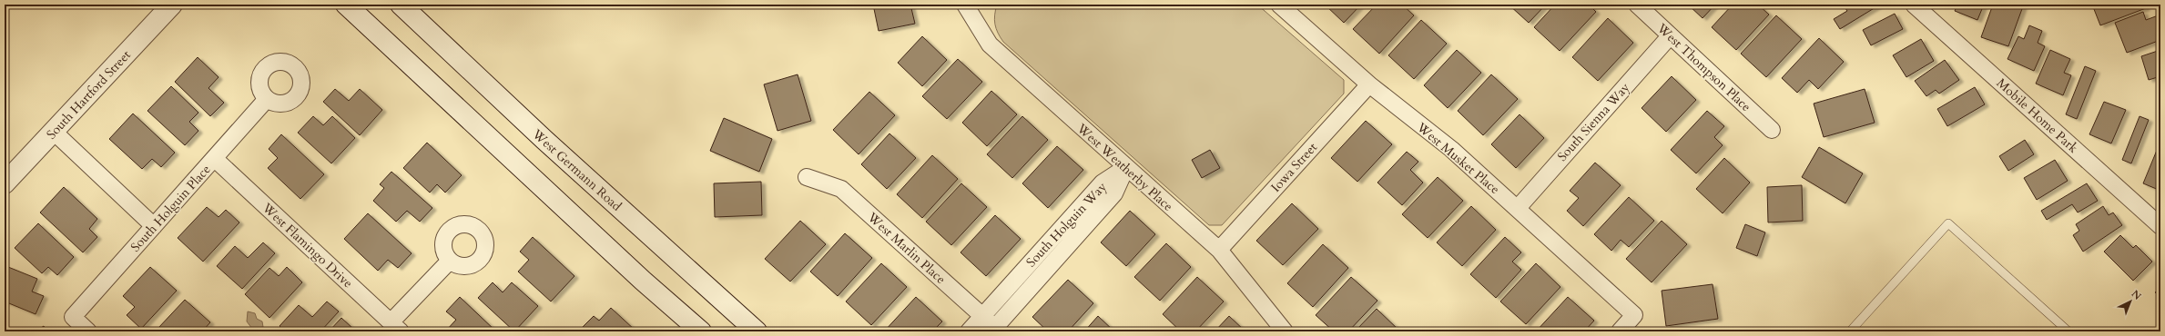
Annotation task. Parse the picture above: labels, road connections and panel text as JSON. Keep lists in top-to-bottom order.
{
  "streets": {
    "main road": ["South Hartford Street", "West Germann Road"],
    "street": [
      "West Thompson Place",
      "Mobile Home Park",
      "South Sienna Way",
      "West Musket Place",
      "West Weatherby Place",
      "Iowa Street",
      "South Holguin Place",
      "South Holguin Way",
      "West Flamingo Drive",
      "West Marlin Place"
    ]
  },
  "crossings": [
    ["West Thompson Place", "South Sienna Way"],
    ["South Sienna Way", "West Musket Place"],
    ["West Musket Place", "Iowa Street"],
    ["West Weatherby Place", "Iowa Street"],
    ["West Weatherby Place", "South Holguin Way"],
    ["South Holguin Place", "West Flamingo Drive"],
    ["South Holguin Way", "West Marlin Place"]
  ],
  "north": "top right"
}
